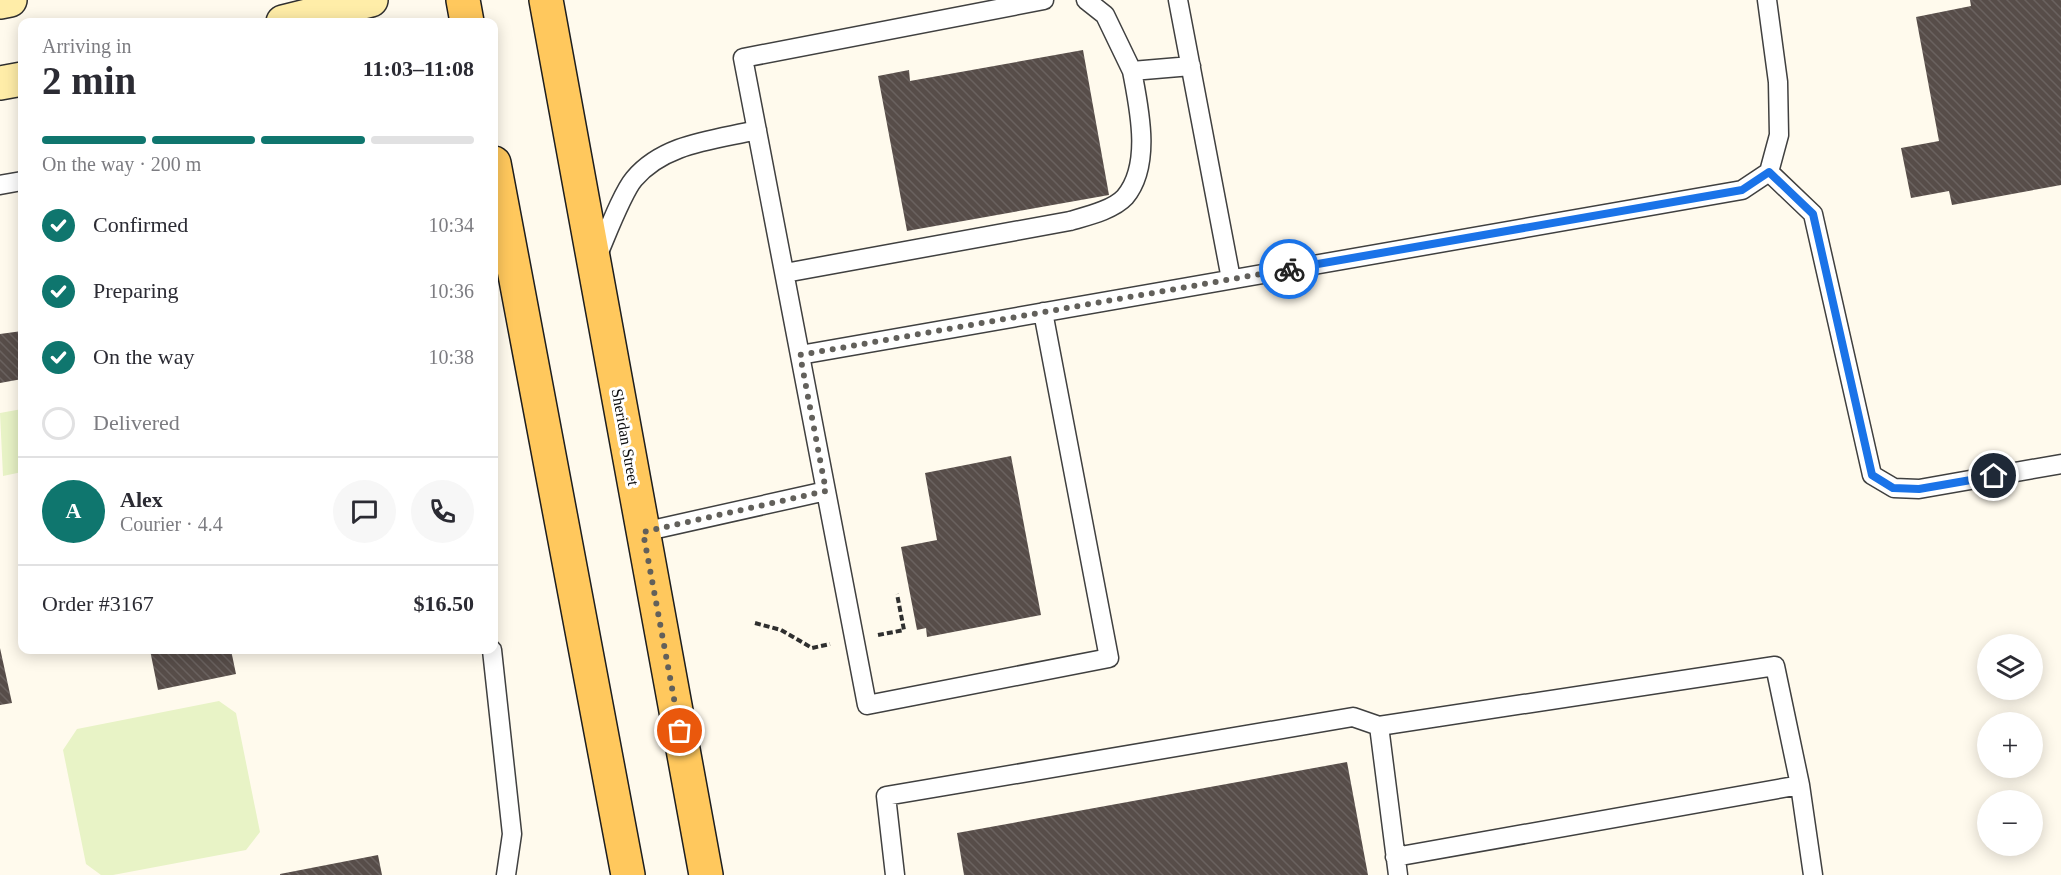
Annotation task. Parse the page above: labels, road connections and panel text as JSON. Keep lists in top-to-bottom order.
{
  "streets": {
    "main road": ["Sheridan Street"]
  },
  "page": {
    "heading": ["2 min", "Arriving in", "11:03–11:08"],
    "panel": [
      "Alex",
      "Courier · 4.4",
      "Order #3167",
      "$16.50"
    ],
    "bar": "On the way · 200 m",
    "list": [
      ["Confirmed", "10:34"],
      ["Preparing", "10:36"],
      ["On the way", "10:38"],
      "Delivered"
    ],
    "round": "A",
    "map_buttons": ["+", "−"]
  }
}
